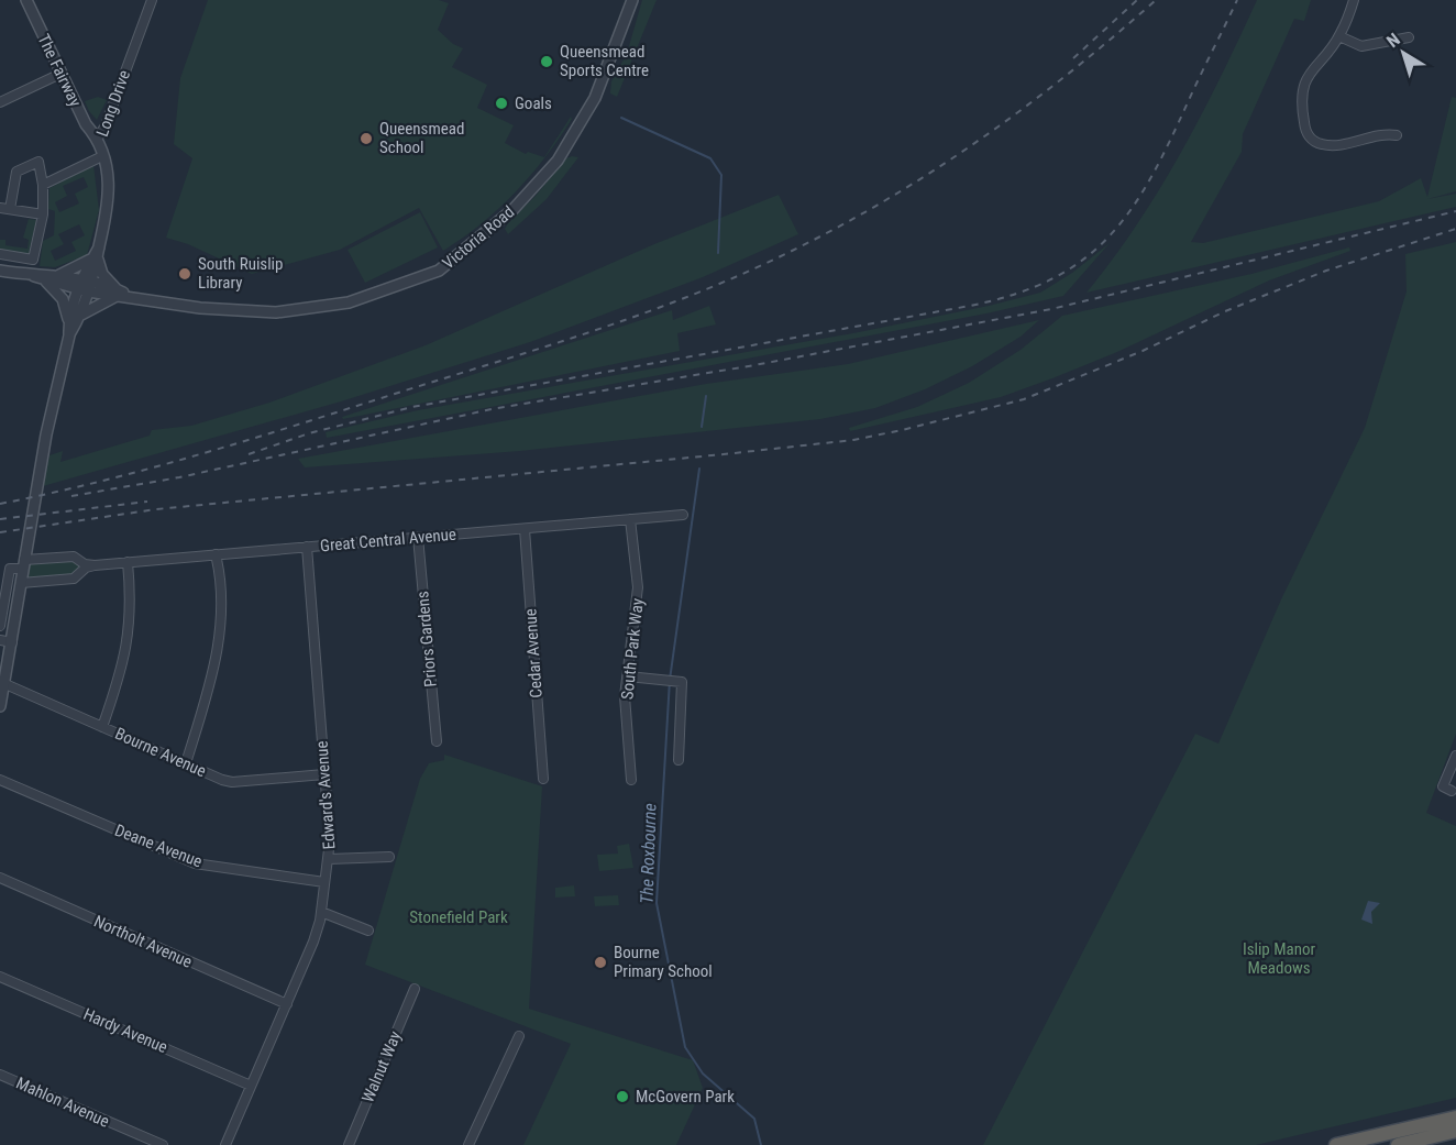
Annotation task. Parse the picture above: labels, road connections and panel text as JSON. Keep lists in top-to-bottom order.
{
  "streets": {
    "street": [
      "The Fairway",
      "Long Drive",
      "Victoria Road",
      "Great Central Avenue",
      "Priors Gardens",
      "South Park Way",
      "Cedar Avenue",
      "Bourne Avenue",
      "Edward's Avenue",
      "Deane Avenue",
      "Northolt Avenue",
      "Hardy Avenue",
      "Walnut Way",
      "Mahlon Avenue"
    ]
  },
  "crossings": [
    ["The Fairway", "Long Drive"],
    ["Long Drive", "Victoria Road"],
    ["Long Drive", "Great Central Avenue"],
    ["Long Drive", "Bourne Avenue"],
    ["Great Central Avenue", "Priors Gardens"],
    ["Great Central Avenue", "South Park Way"],
    ["Great Central Avenue", "Cedar Avenue"],
    ["Great Central Avenue", "Edward's Avenue"],
    ["Bourne Avenue", "Edward's Avenue"],
    ["Edward's Avenue", "Deane Avenue"],
    ["Edward's Avenue", "Northolt Avenue"],
    ["Edward's Avenue", "Hardy Avenue"]
  ],
  "water": ["The Roxbourne"],
  "parks": ["Stonefield Park", "Islip Manor Meadows"],
  "places": [
    "Queensmead Sports Centre",
    "Goals",
    "Queensmead School",
    "South Ruislip Library",
    "Bourne Primary School",
    "McGovern Park"
  ],
  "north": "top left"
}
